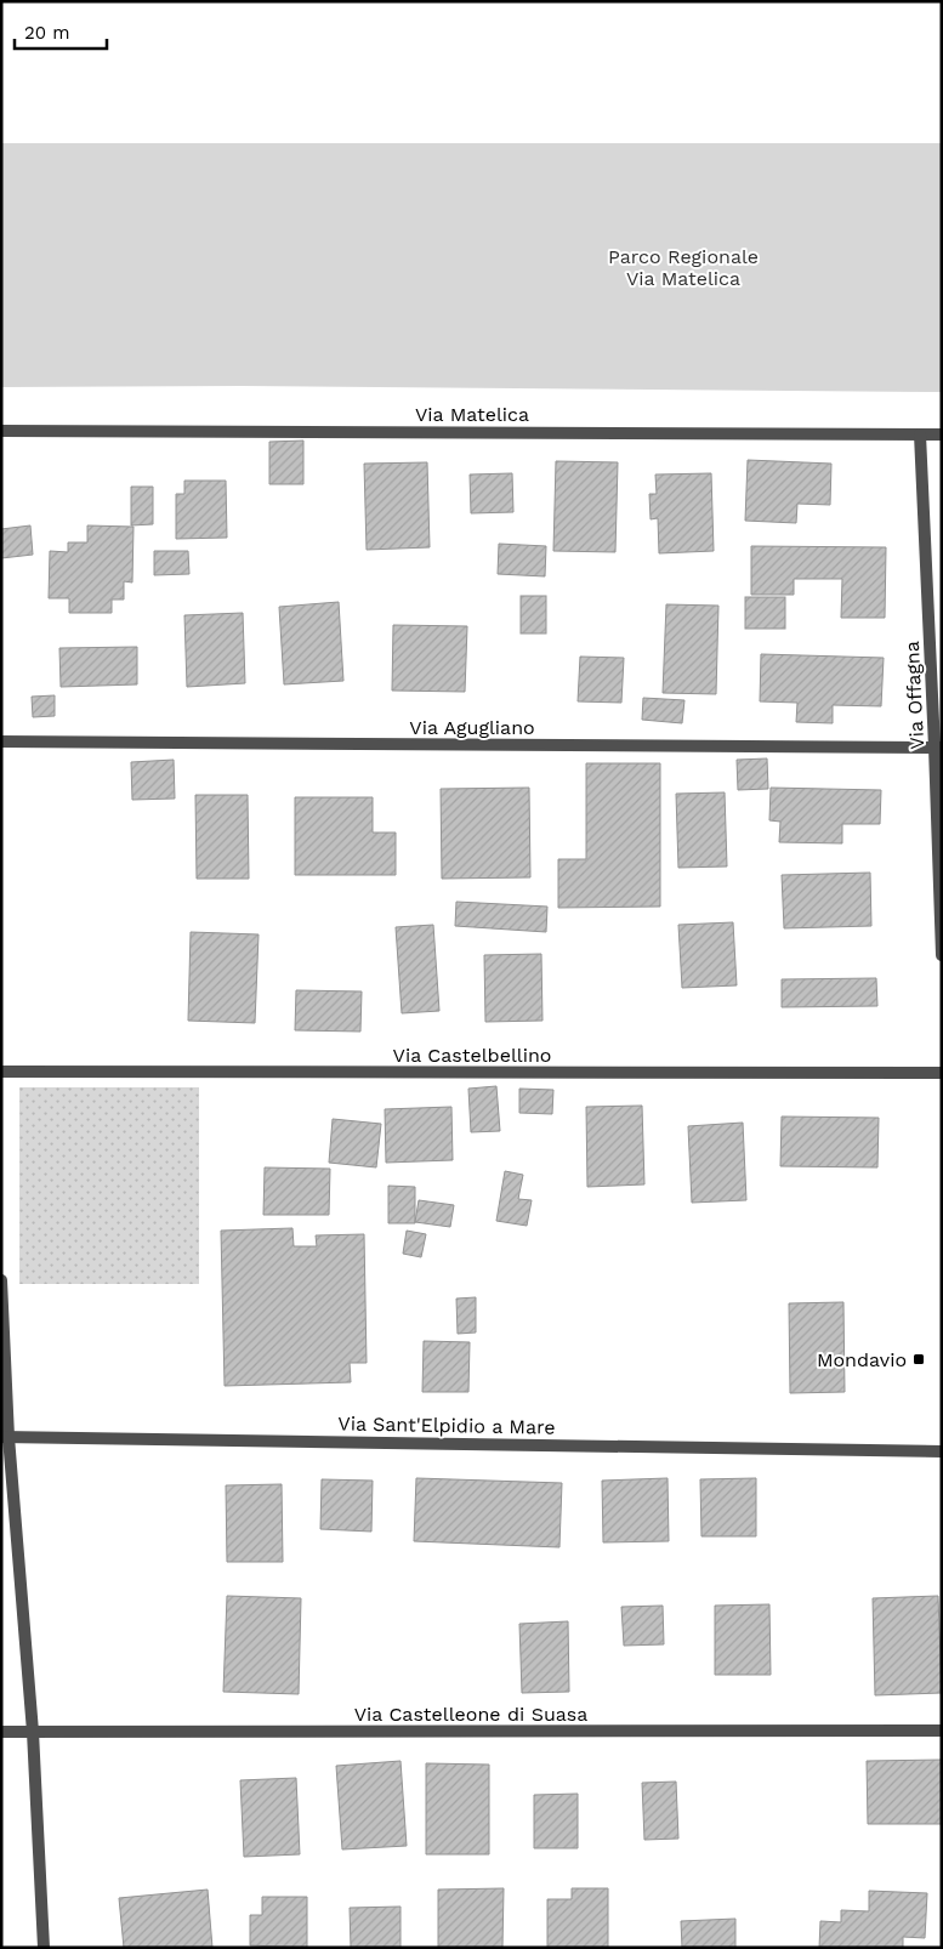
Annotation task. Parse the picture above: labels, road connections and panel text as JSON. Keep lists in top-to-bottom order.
{
  "streets": {
    "street": [
      "Via Matelica",
      "Via Offagna",
      "Via Agugliano",
      "Via Castelbellino",
      "Via Sant'Elpidio a Mare",
      "Via Castelleone di Suasa"
    ]
  },
  "crossings": [
    ["Via Matelica", "Via Offagna"],
    ["Via Offagna", "Via Agugliano"]
  ],
  "parks": ["Parco Regionale Via Matelica"],
  "places": {
    "transit": ["Mondavio"]
  },
  "scale_bar": "20 m"
}
